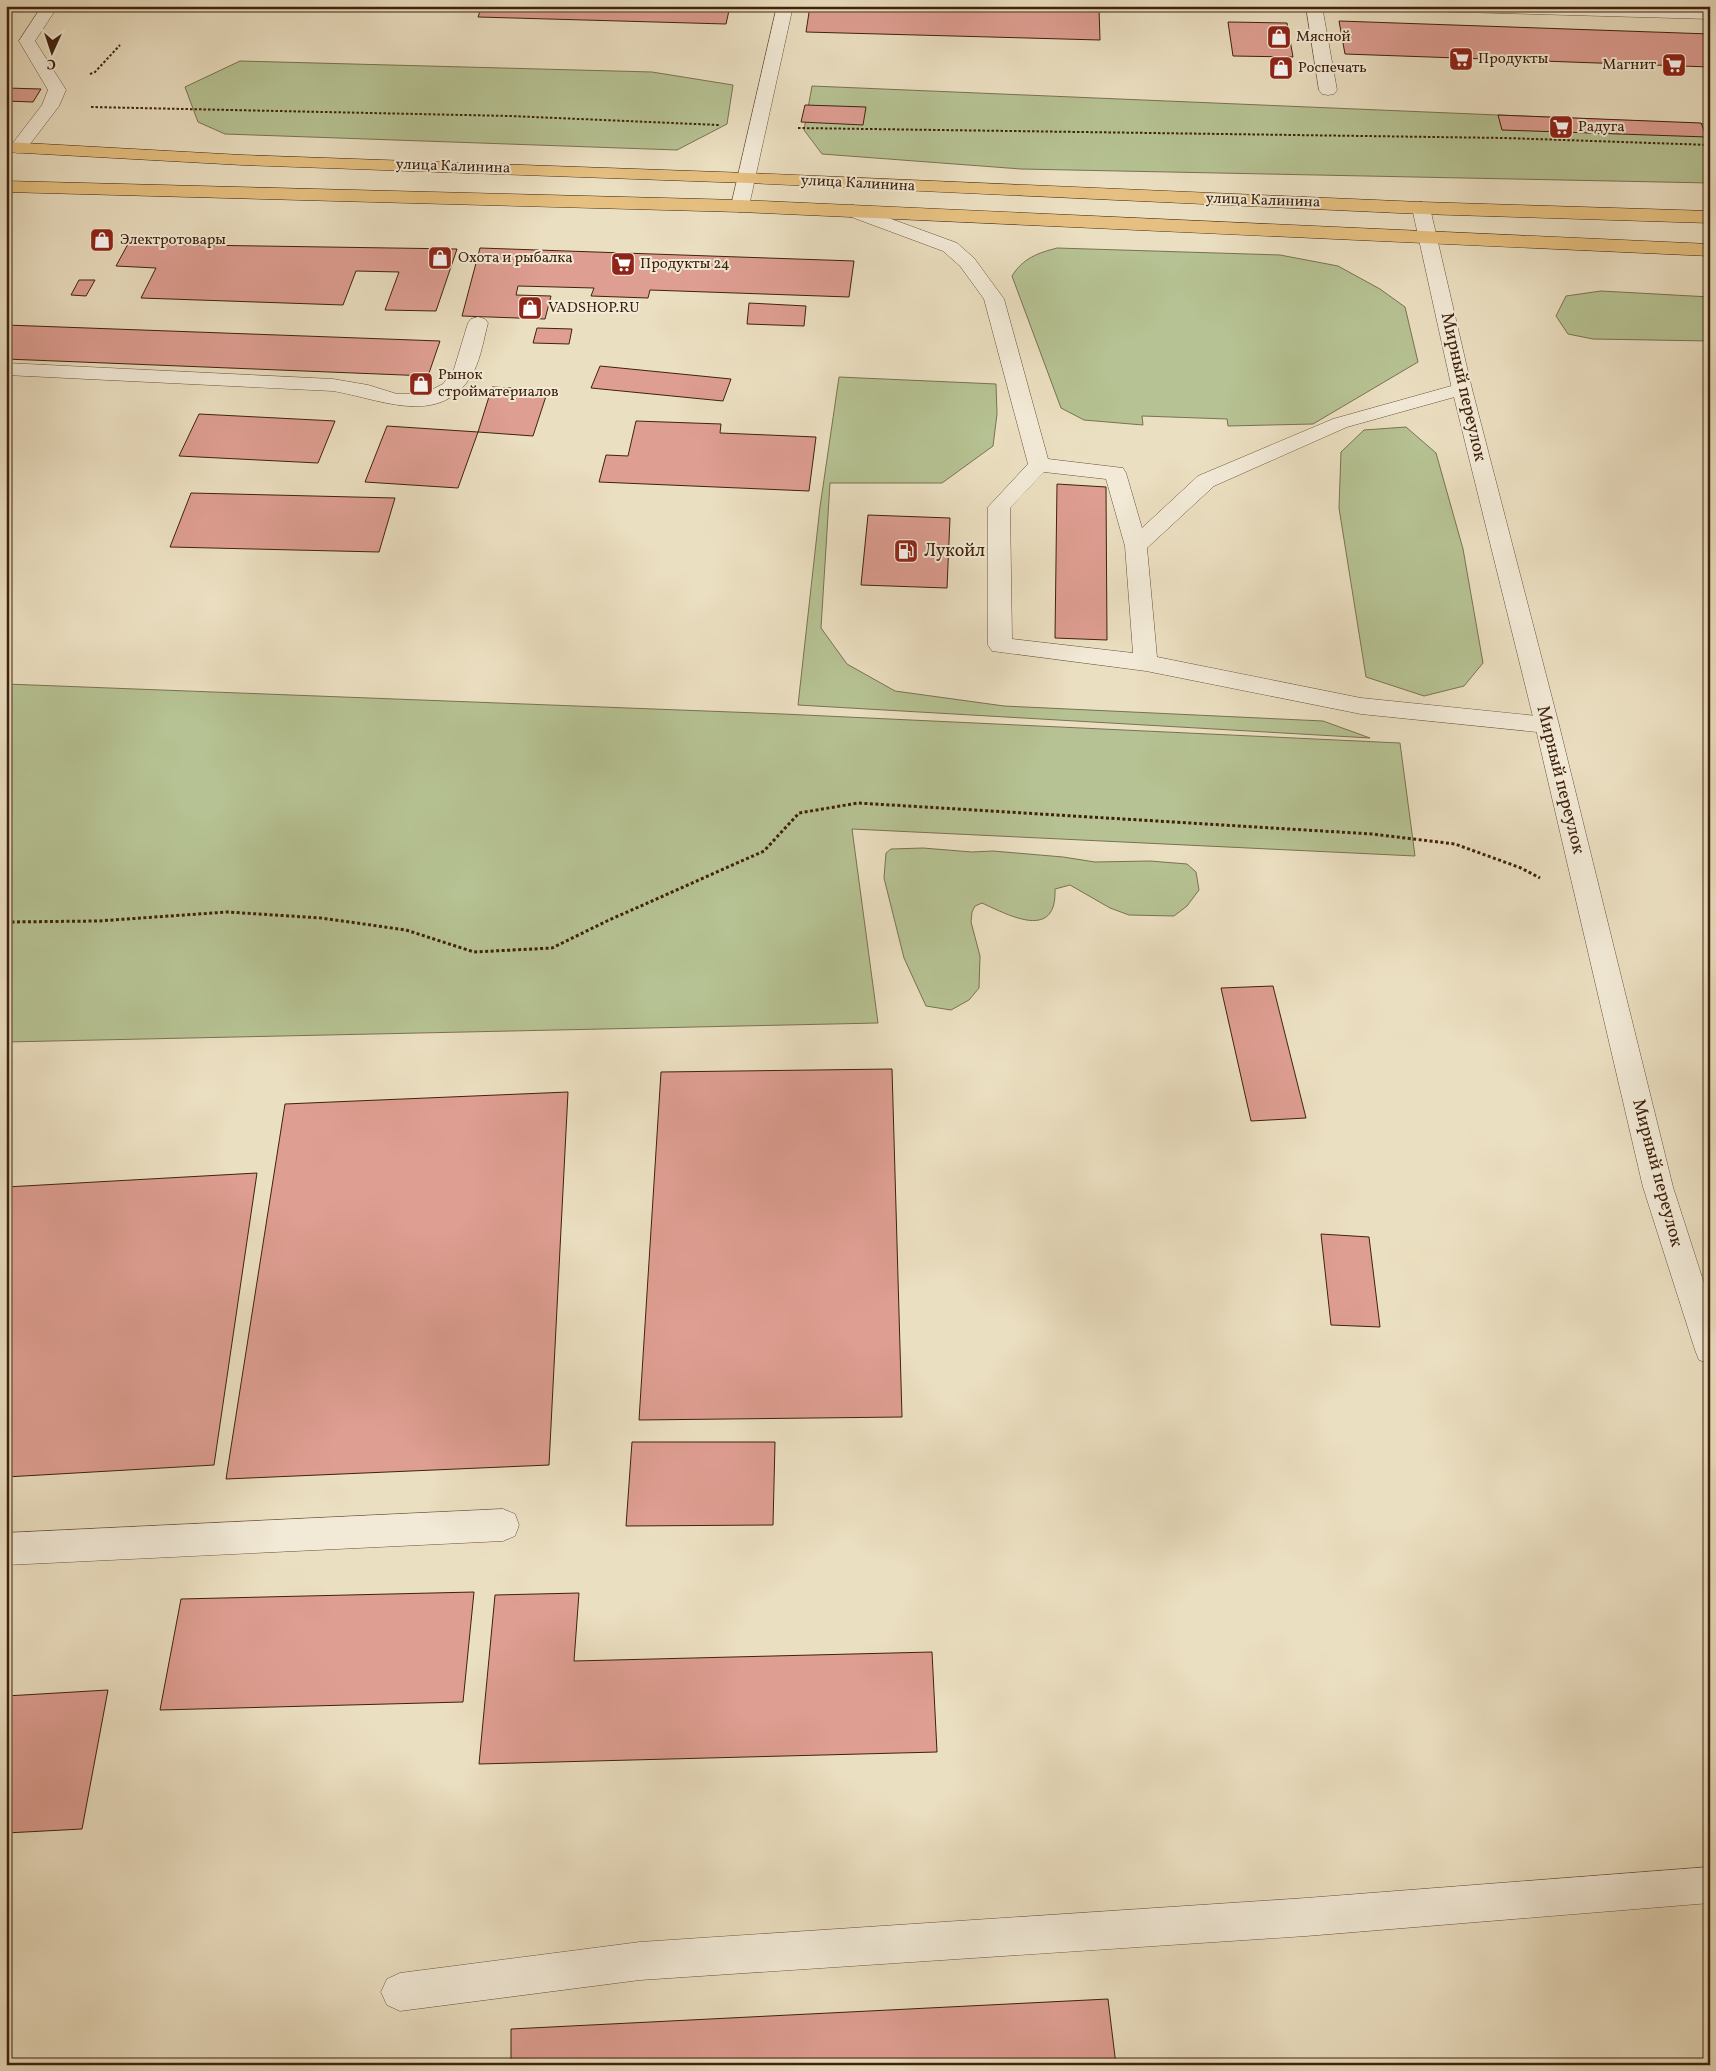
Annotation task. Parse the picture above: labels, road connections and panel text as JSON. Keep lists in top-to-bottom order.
{
  "streets": {
    "highway": ["улица Калинина"],
    "street": ["Мирный переулок"]
  },
  "crossings": [
    ["улица Калинина", "Мирный переулок"]
  ],
  "places": {
    "shop": [
      "Мясной",
      "Роспечать",
      "Электротовары",
      "Охота и рыбалка",
      "VADSHOP.RU",
      "Рынок стройматериалов"
    ],
    "supermarket": [
      "Продукты",
      "Магнит",
      "Радуга",
      "Продукты 24"
    ],
    "fuel station": ["Лукойл"]
  },
  "north": "bottom"
}
